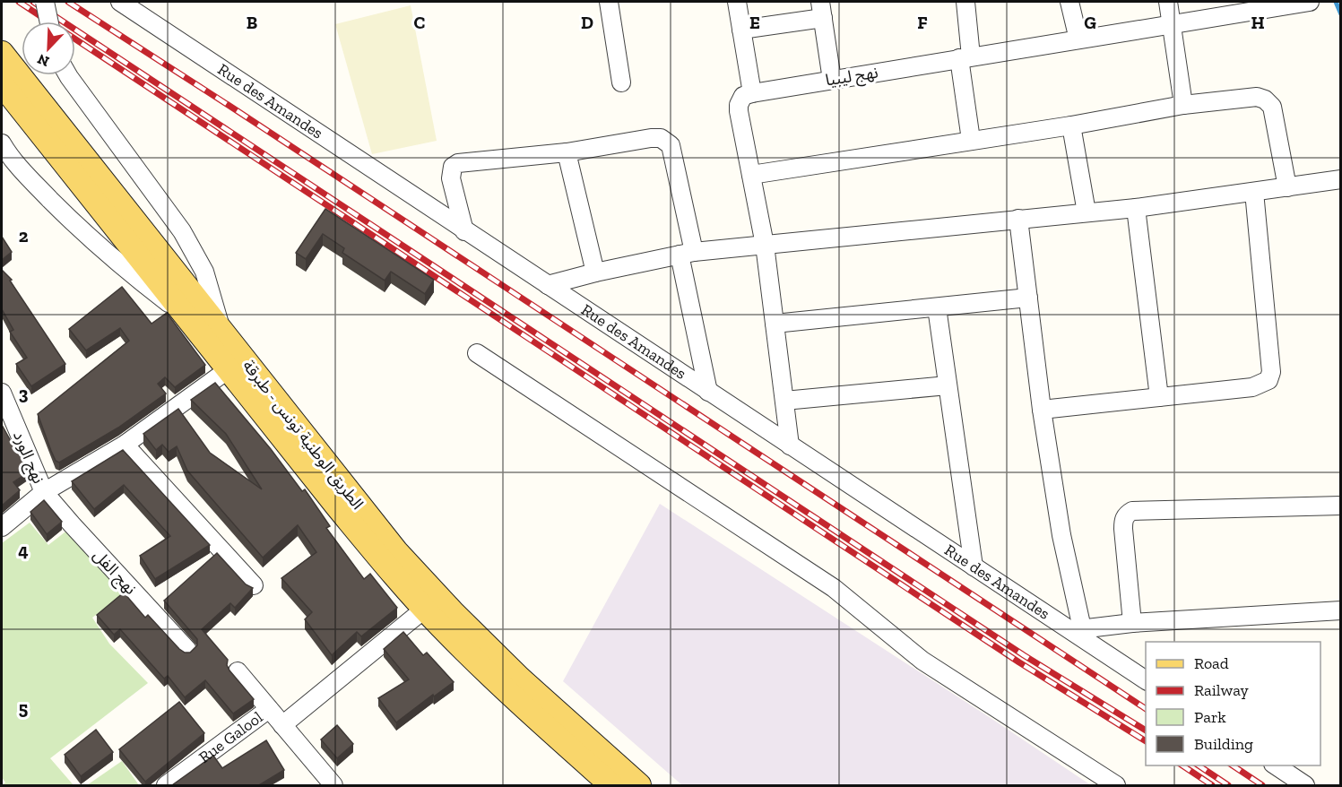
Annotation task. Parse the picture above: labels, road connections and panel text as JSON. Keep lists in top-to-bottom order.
{
  "streets": {
    "main road": ["الطريق الوطنية تونس - طبرقة"],
    "street": [
      "نهج ليبيا",
      "Rue des Amandes",
      "نهج الورد",
      "نهج الفل",
      "Rue Galool"
    ]
  },
  "crossings": [
    ["نهج الورد", "نهج الفل"]
  ],
  "legend": [
    "Road",
    "Railway",
    "Park",
    "Building"
  ],
  "north": "bottom left",
  "grid": {
    "columns": [
      "B",
      "C",
      "D",
      "E",
      "F",
      "G",
      "H"
    ],
    "rows": [
      "2",
      "3",
      "4",
      "5"
    ]
  }
}
